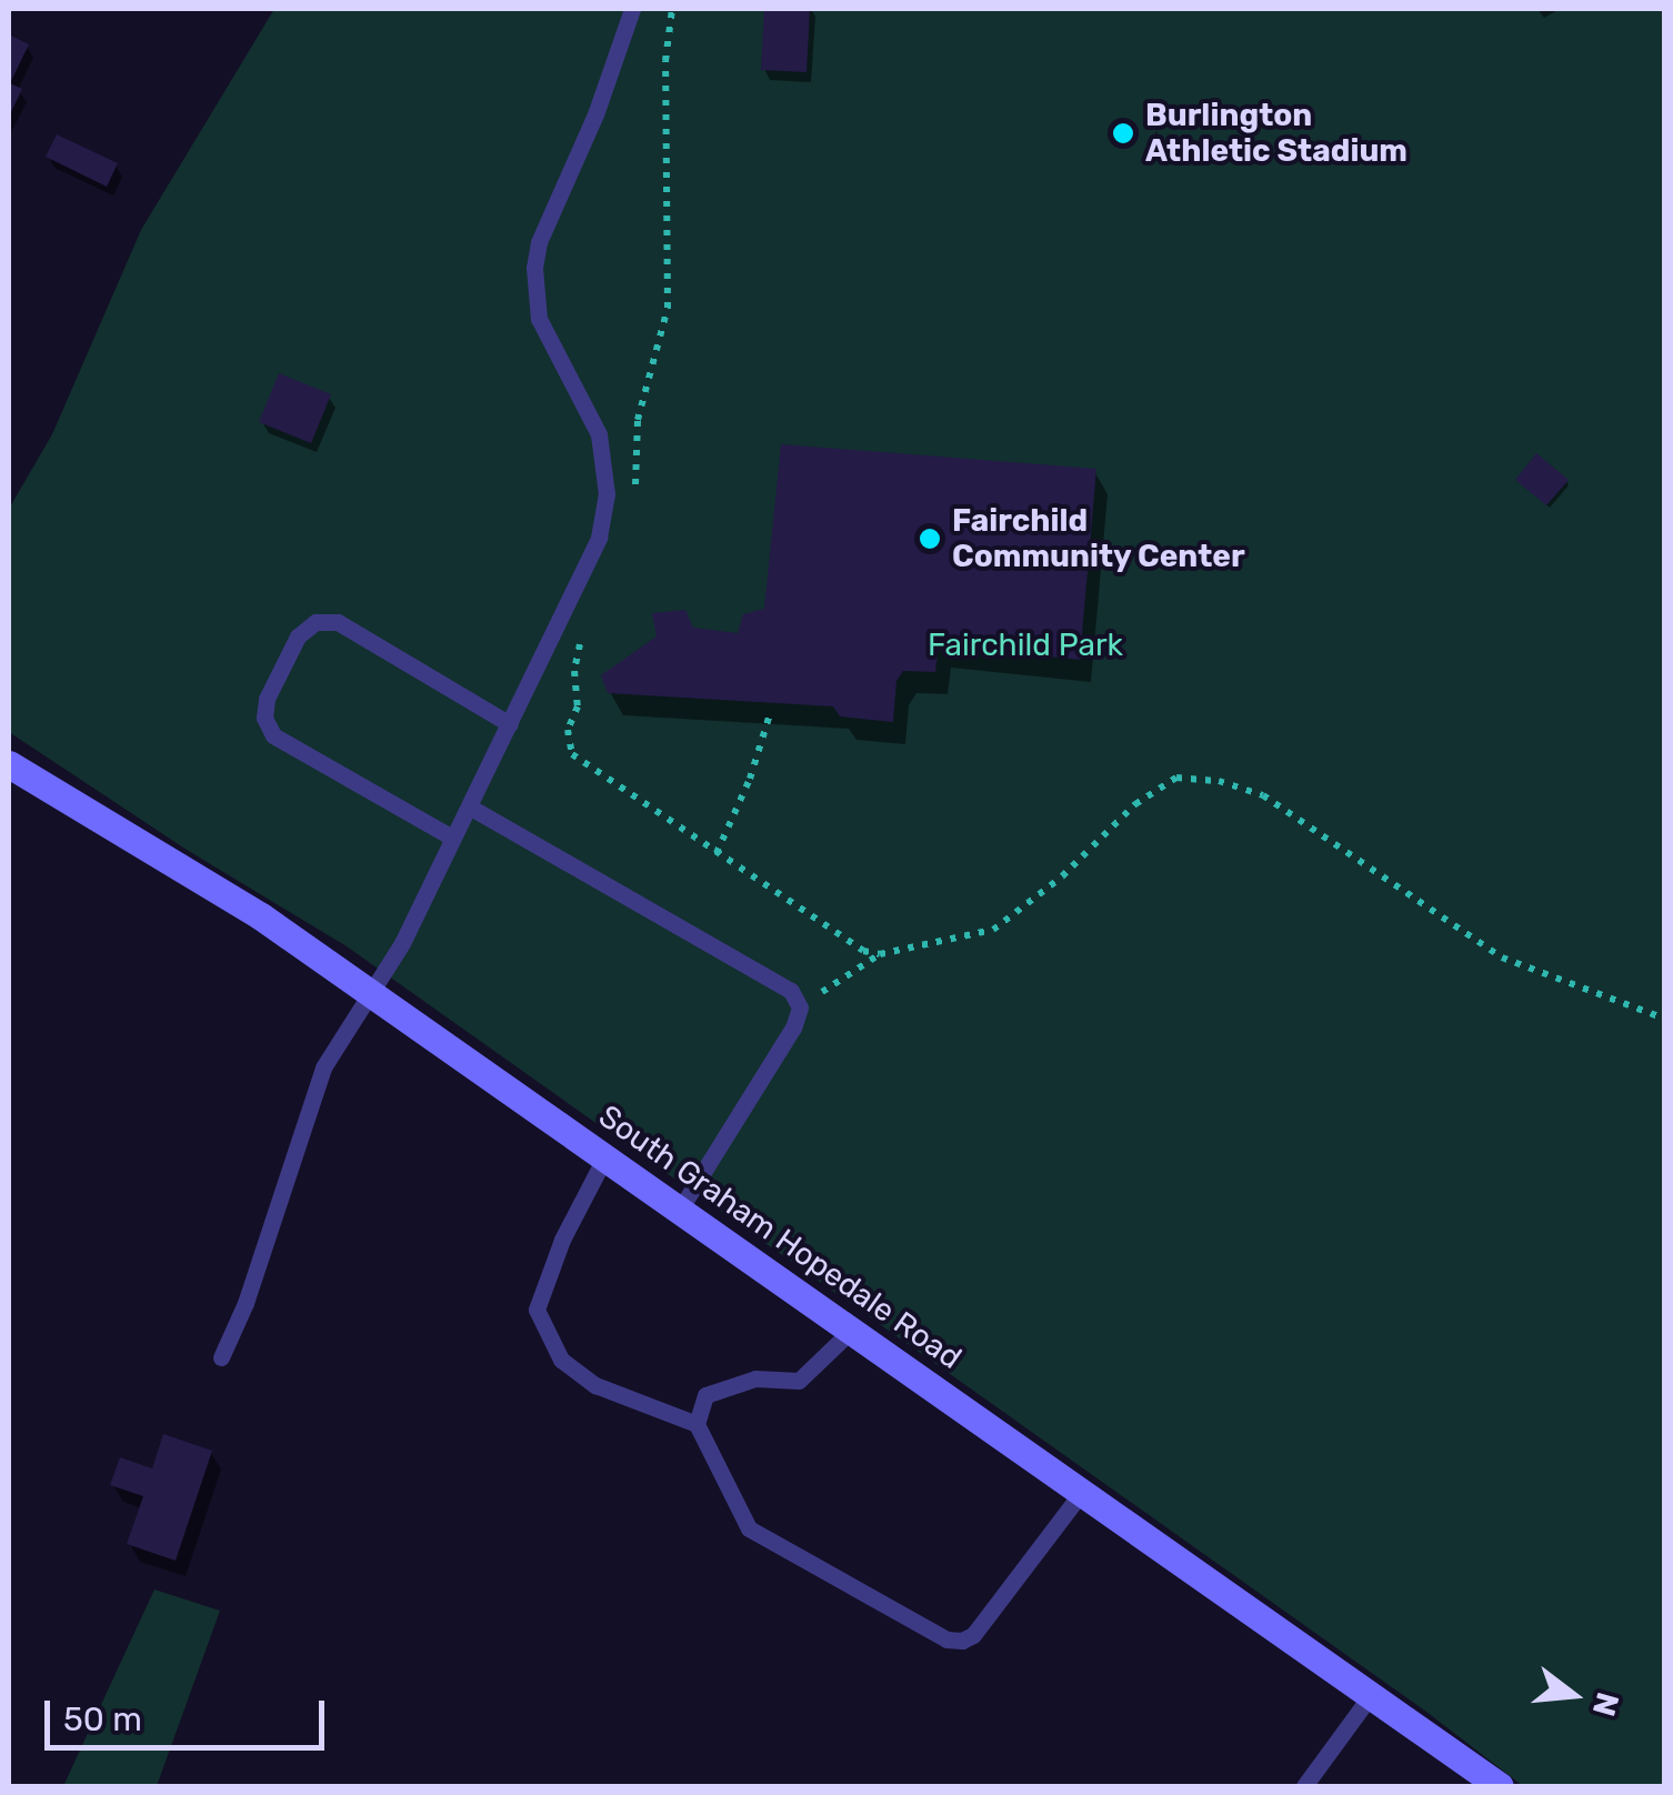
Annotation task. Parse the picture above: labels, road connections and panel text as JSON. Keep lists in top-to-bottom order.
{
  "streets": {
    "street": ["South Graham Hopedale Road"]
  },
  "parks": ["Fairchild Park"],
  "places": ["Burlington Athletic Stadium", "Fairchild Community Center"],
  "scale_bar": "50 m",
  "north": "right"
}
